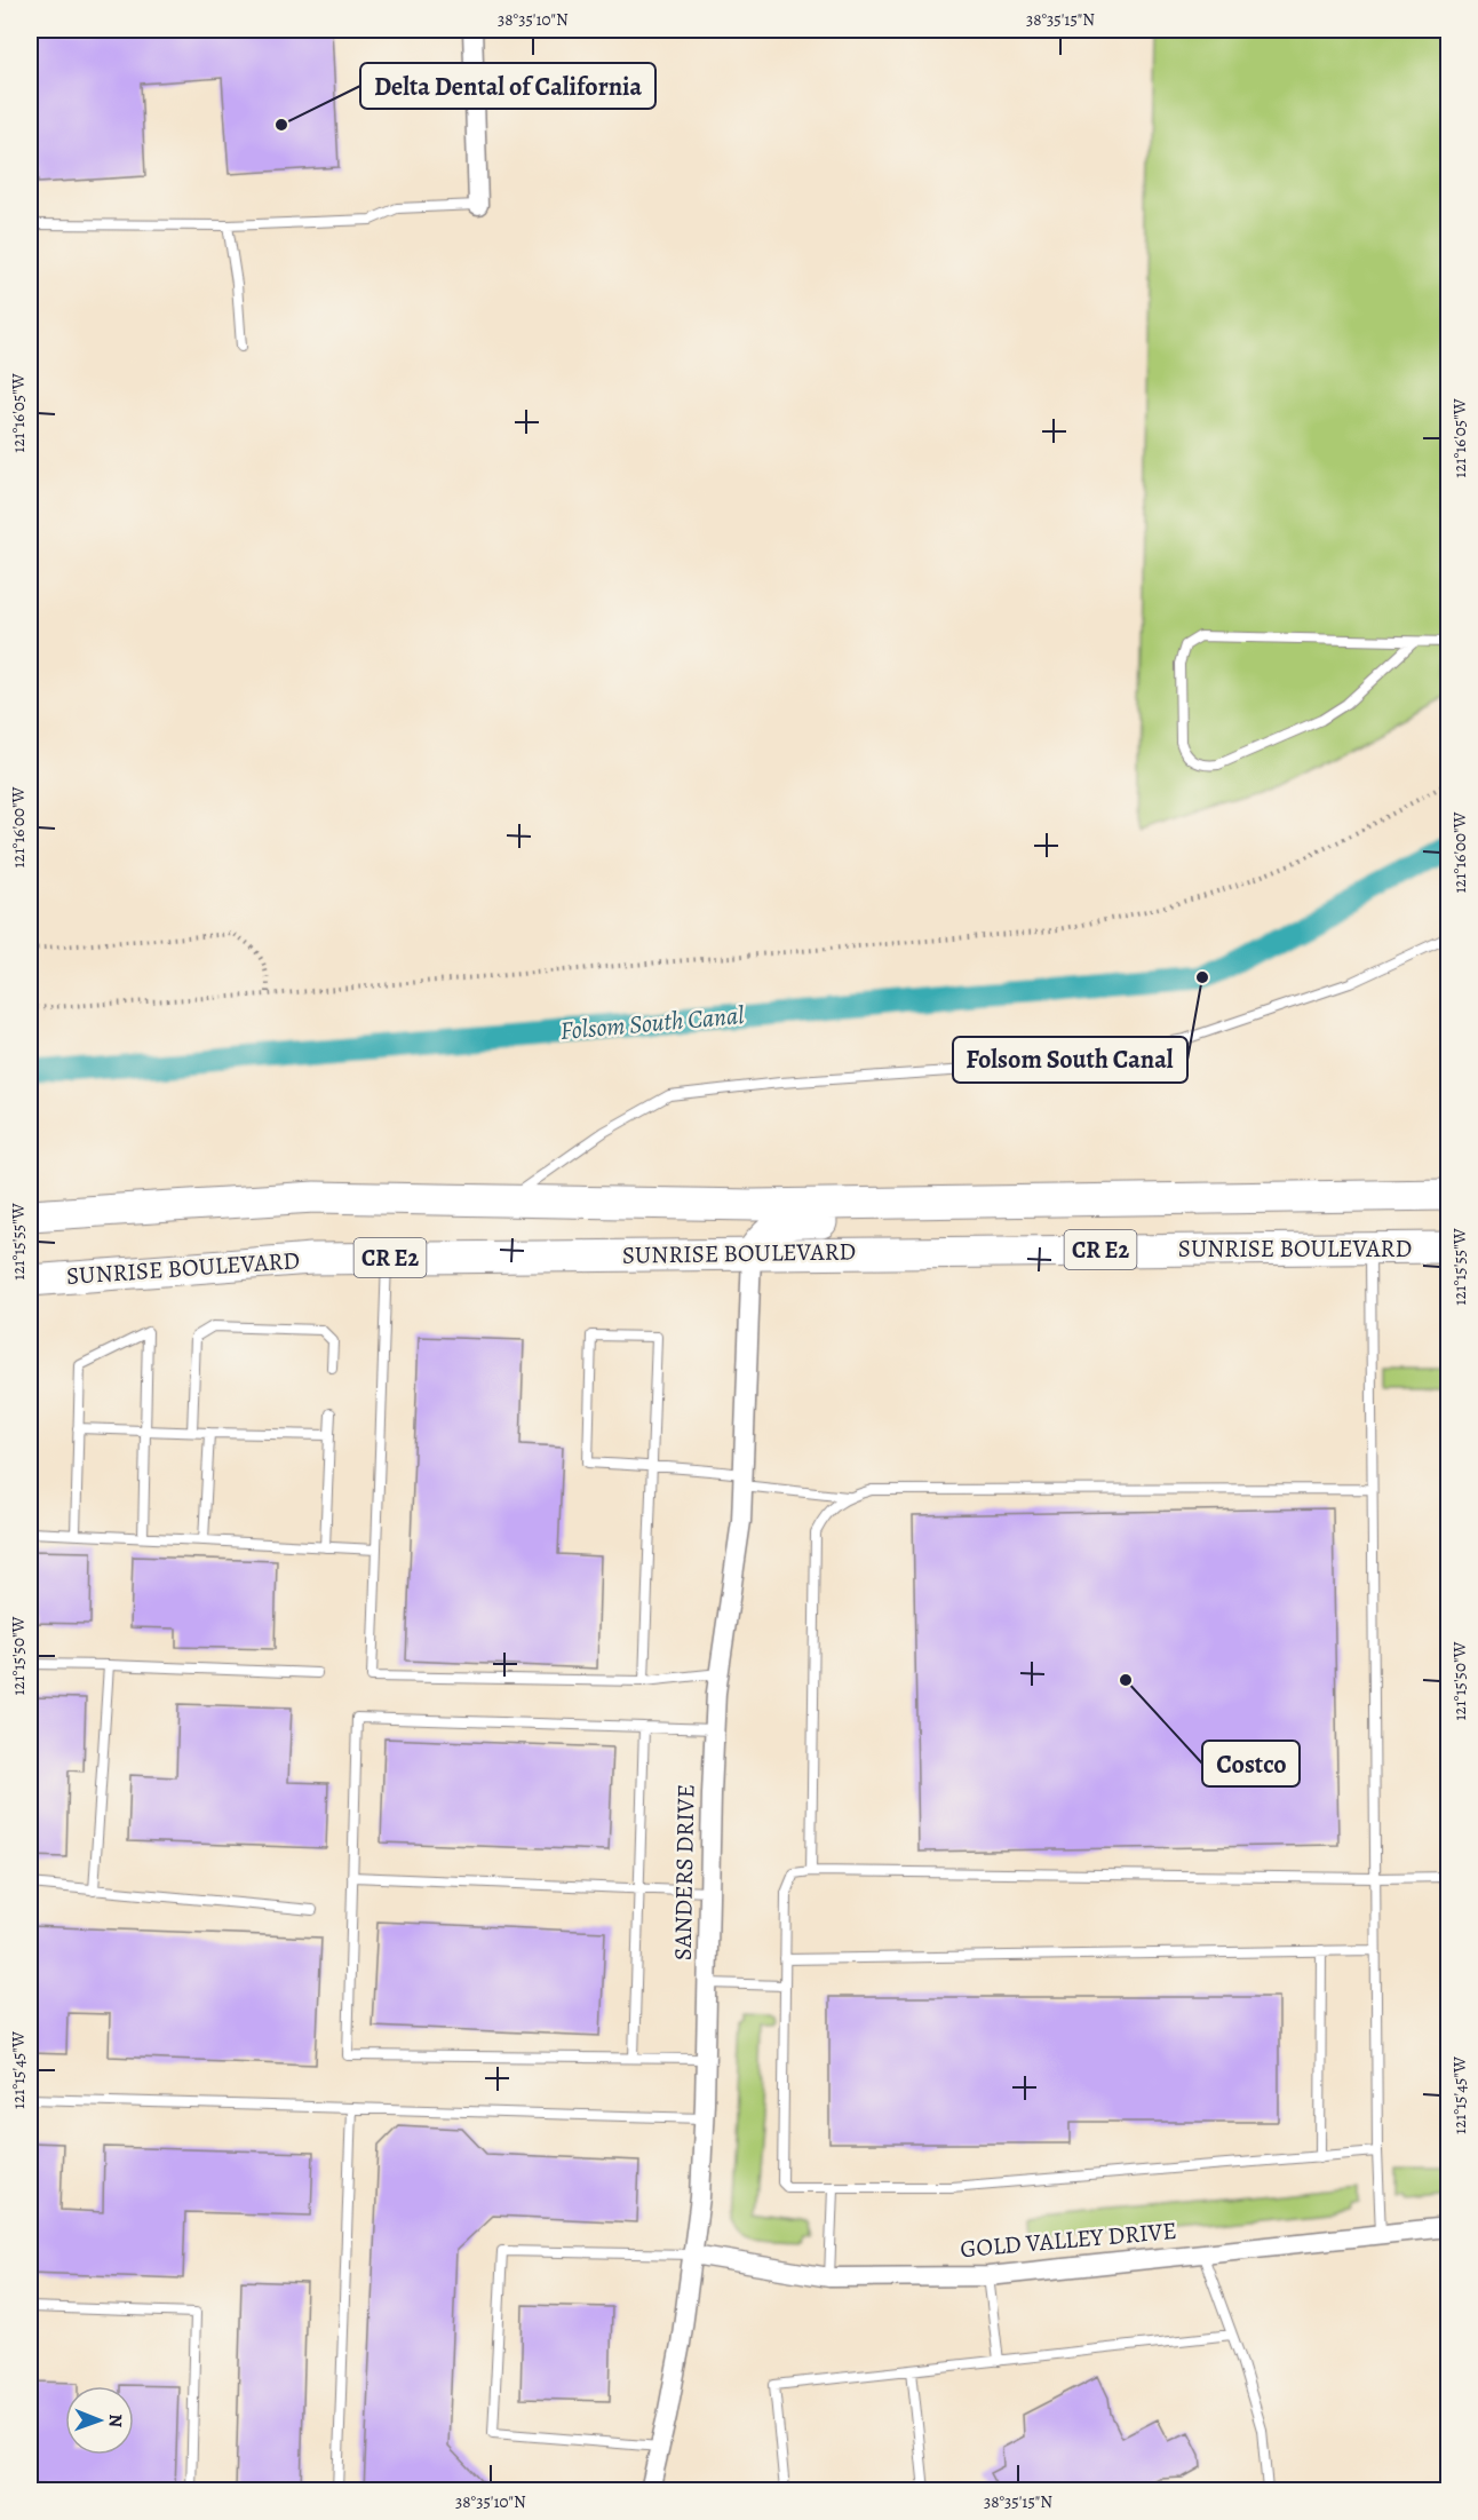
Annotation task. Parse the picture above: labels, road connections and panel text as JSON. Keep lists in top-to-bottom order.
{
  "streets": {
    "main road": ["SUNRISE BOULEVARD", "CR E2"],
    "street": ["SANDERS DRIVE", "GOLD VALLEY DRIVE"]
  },
  "crossings": [
    ["SUNRISE BOULEVARD", "SANDERS DRIVE"],
    ["SANDERS DRIVE", "GOLD VALLEY DRIVE"]
  ],
  "water": ["Folsom South Canal"],
  "places": ["Delta Dental of California", "Folsom South Canal", "Costco"],
  "north": "right",
  "coordinates": [
    "38°35'10\"N",
    "38°35'15\"N",
    "121°16'05\"W",
    "121°16'00\"W",
    "121°15'55\"W",
    "121°15'50\"W",
    "121°15'45\"W"
  ]
}
